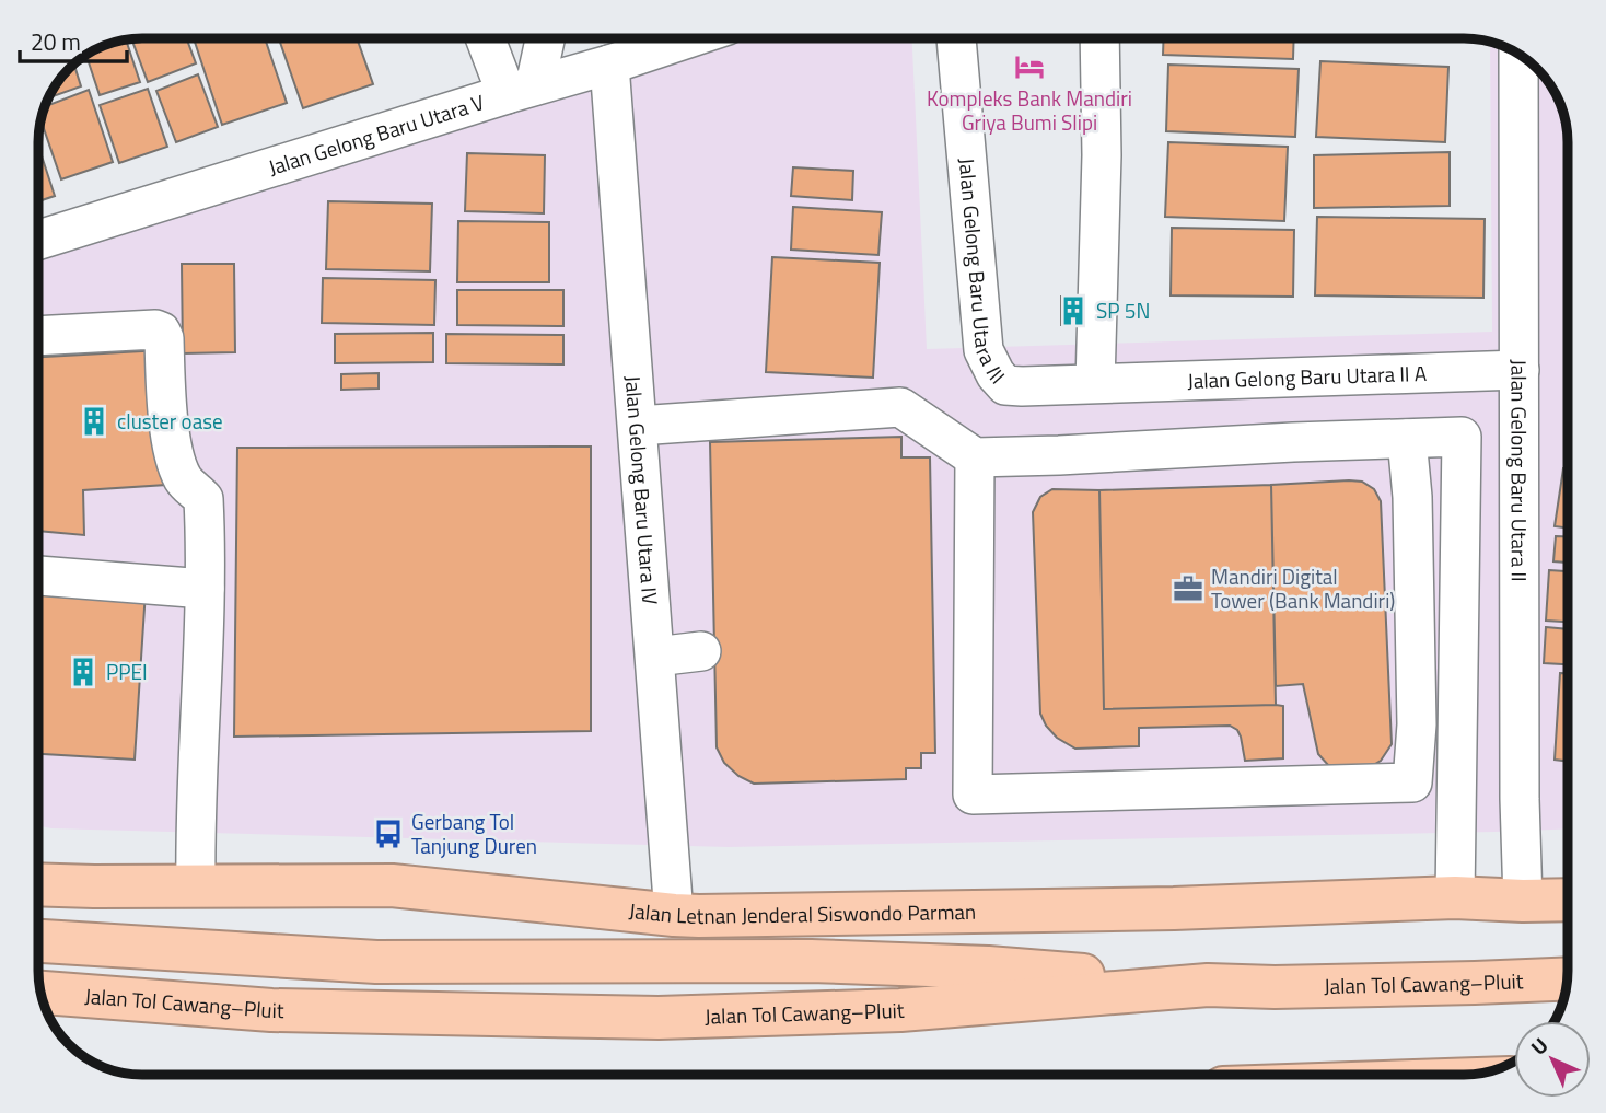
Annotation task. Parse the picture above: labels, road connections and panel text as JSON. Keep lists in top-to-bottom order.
{
  "streets": {
    "highway": ["Jalan Letnan Jenderal Siswondo Parman", "Jalan Tol Cawang–Pluit"],
    "street": [
      "Jalan Gelong Baru Utara V",
      "Jalan Gelong Baru Utara III",
      "Jalan Gelong Baru Utara II A",
      "Jalan Gelong Baru Utara II",
      "Jalan Gelong Baru Utara IV"
    ]
  },
  "crossings": [
    ["Jalan Gelong Baru Utara V", "Jalan Gelong Baru Utara IV"],
    ["Jalan Gelong Baru Utara III", "Jalan Gelong Baru Utara II A"],
    ["Jalan Gelong Baru Utara II A", "Jalan Gelong Baru Utara II"],
    ["Jalan Gelong Baru Utara II", "Jalan Letnan Jenderal Siswondo Parman"],
    ["Jalan Gelong Baru Utara IV", "Jalan Letnan Jenderal Siswondo Parman"]
  ],
  "places": {
    "hotel": ["Kompleks Bank Mandiri Griya Bumi Slipi"],
    "building": ["SP 5N", "cluster oase", "PPEI"],
    "office": ["Mandiri Digital Tower (Bank Mandiri)"],
    "bus stop": ["Gerbang Tol Tanjung Duren"]
  },
  "scale_bar": "20 m",
  "north": "top left"
}
